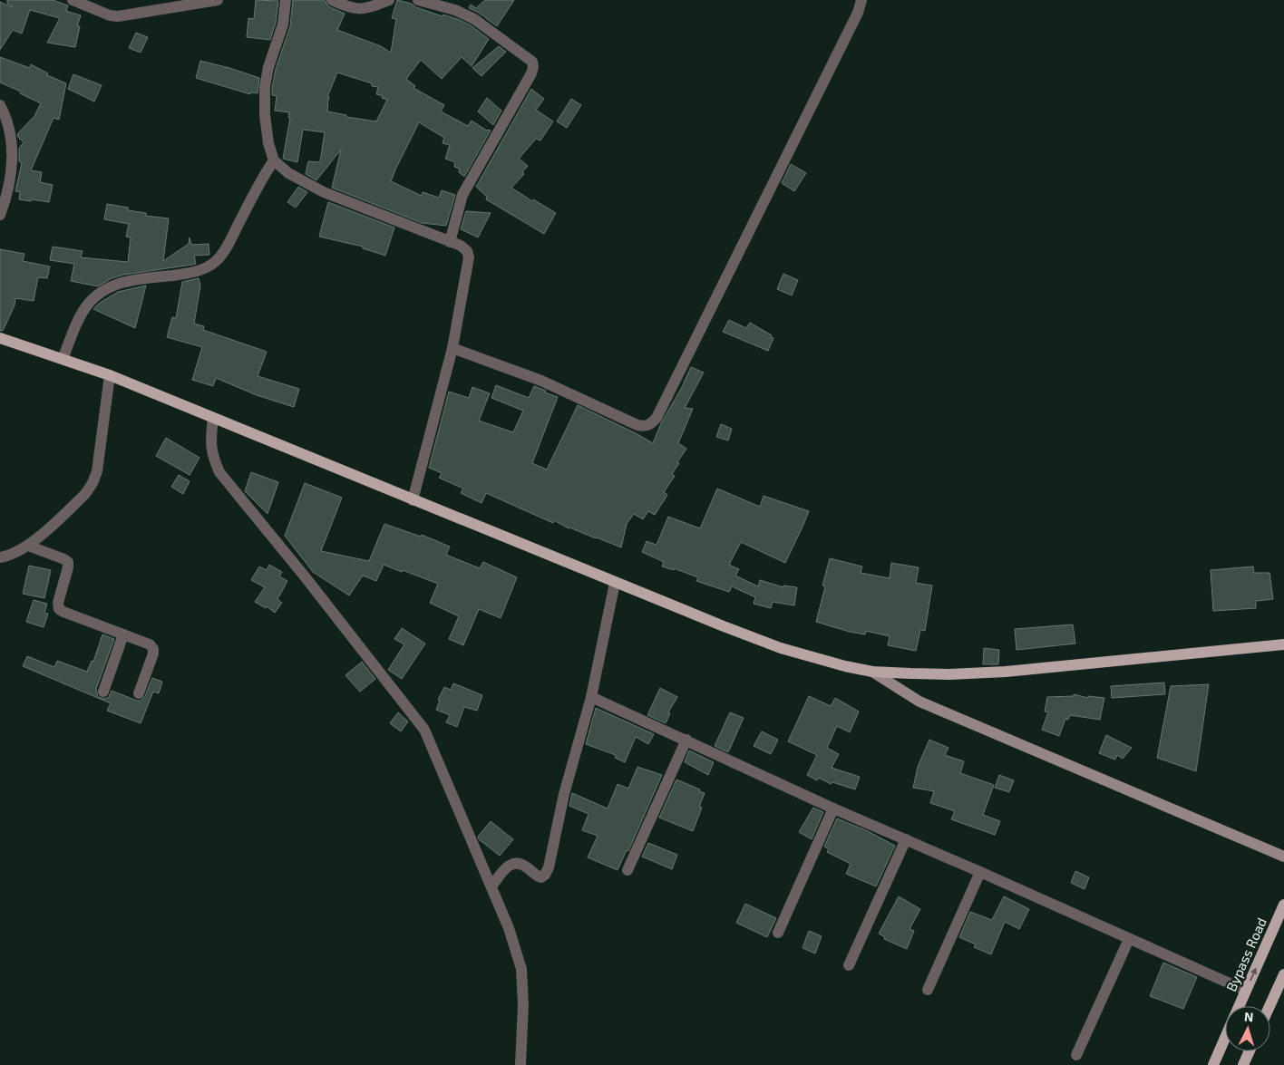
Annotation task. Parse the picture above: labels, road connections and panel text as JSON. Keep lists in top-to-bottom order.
{
  "streets": {
    "main road": ["Bypass Road"]
  },
  "north": "top"
}
